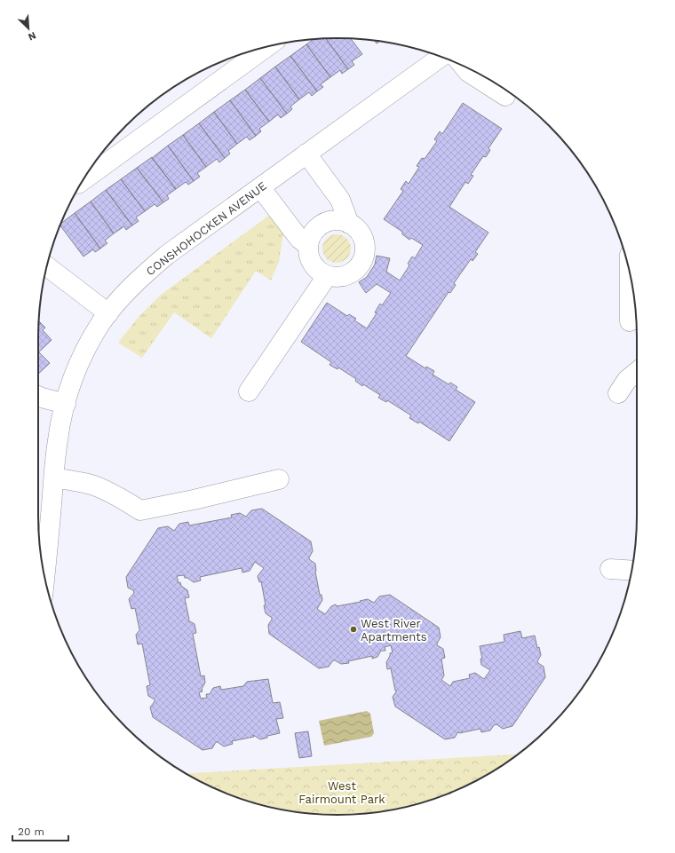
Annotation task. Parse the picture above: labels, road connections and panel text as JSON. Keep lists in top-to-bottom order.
{
  "streets": {
    "street": ["CONSHOHOCKEN AVENUE"]
  },
  "parks": ["West Fairmount Park"],
  "places": ["West River Apartments"],
  "scale_bar": "20 m",
  "north": "bottom right"
}
